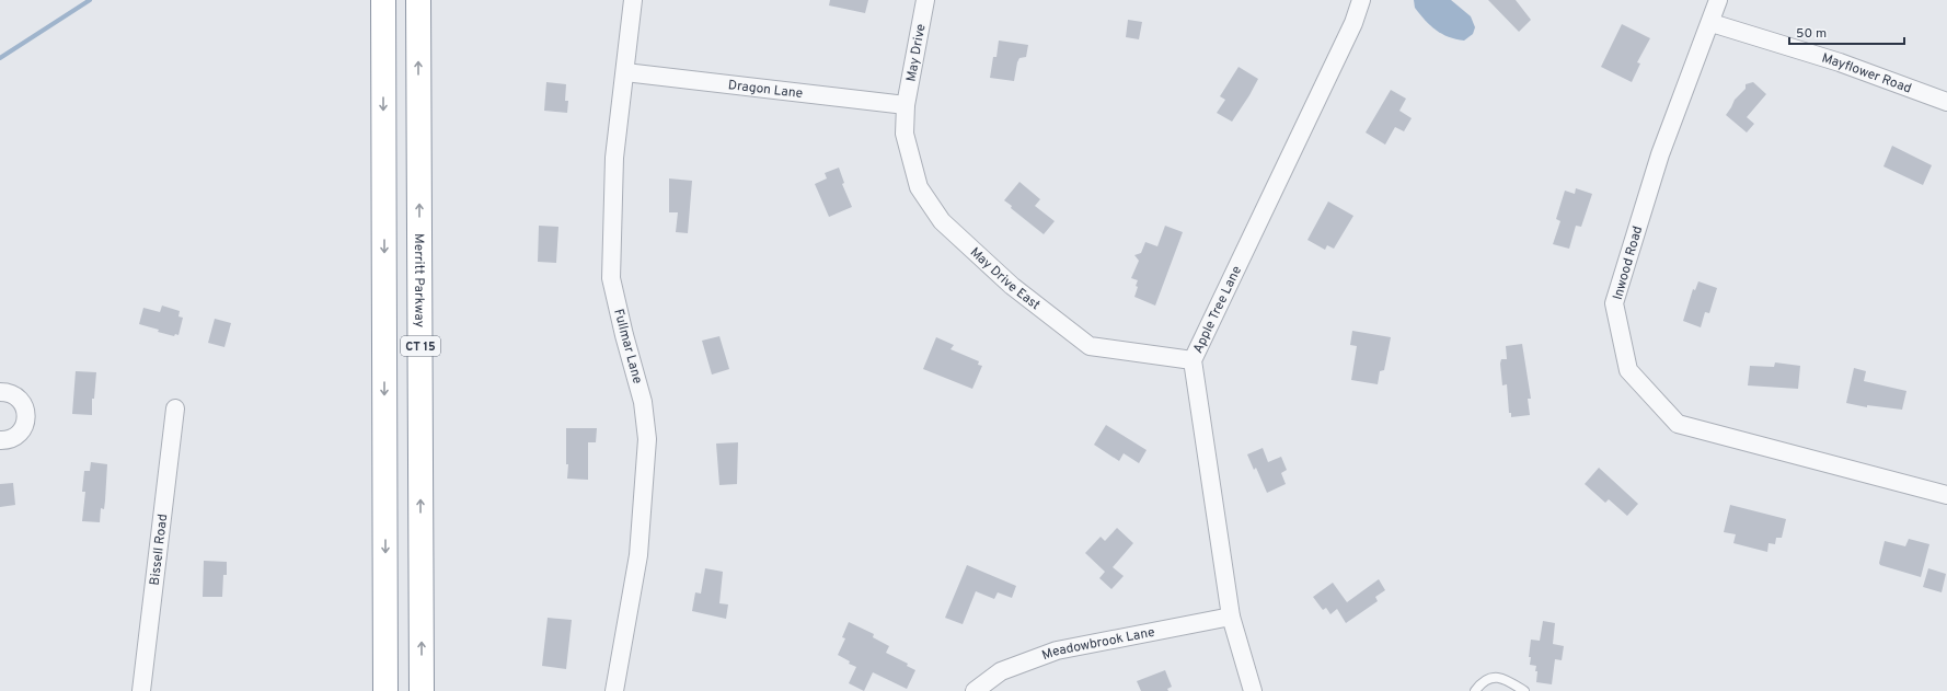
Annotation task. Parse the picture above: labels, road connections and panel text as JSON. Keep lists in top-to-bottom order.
{
  "streets": {
    "highway": ["Merritt Parkway", "CT 15"],
    "street": [
      "May Drive",
      "Mayflower Road",
      "Dragon Lane",
      "Inwood Road",
      "May Drive East",
      "Apple Tree Lane",
      "Fullmar Lane",
      "Bissell Road",
      "Meadowbrook Lane"
    ]
  },
  "crossings": [
    ["May Drive", "Dragon Lane"],
    ["May Drive", "May Drive East"],
    ["Mayflower Road", "Inwood Road"],
    ["Dragon Lane", "May Drive East"],
    ["Dragon Lane", "Fullmar Lane"],
    ["May Drive East", "Apple Tree Lane"],
    ["Apple Tree Lane", "Meadowbrook Lane"]
  ],
  "scale_bar": "50 m"
}
